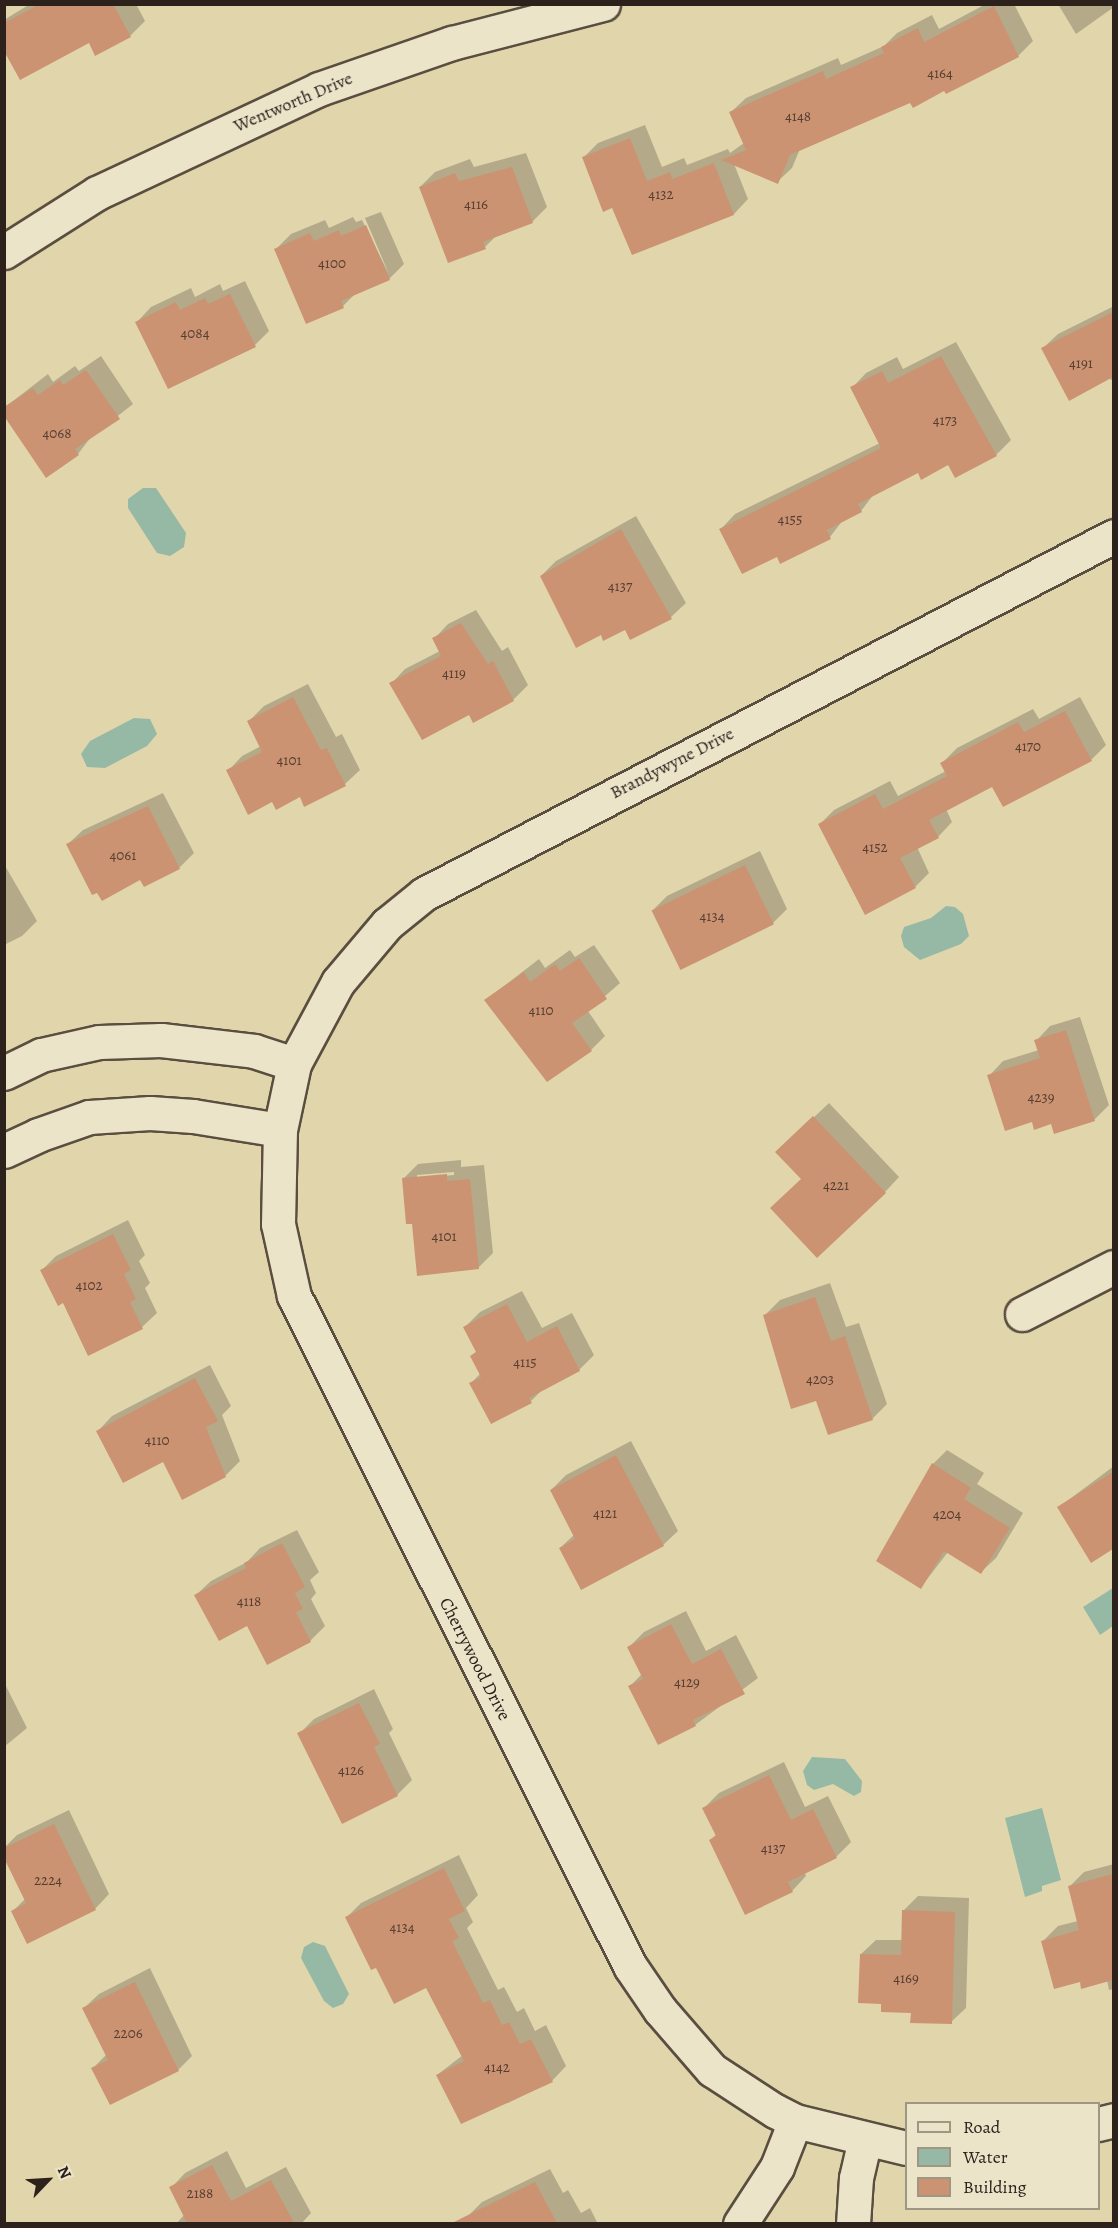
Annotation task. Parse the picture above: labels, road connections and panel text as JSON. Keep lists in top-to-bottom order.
{
  "streets": {
    "street": ["Wentworth Drive", "Brandywyne Drive", "Cherrywood Drive"]
  },
  "crossings": [
    ["Brandywyne Drive", "Cherrywood Drive"]
  ],
  "house_numbers": [
    "4164",
    "4148",
    "4132",
    "4116",
    "4100",
    "4084",
    "4191",
    "4173",
    "4068",
    "4155",
    "4137",
    "4119",
    "4170",
    "4101",
    "4152",
    "4061",
    "4134",
    "4110",
    "4239",
    "4221",
    "4101",
    "4102",
    "4115",
    "4203",
    "4110",
    "4121",
    "4204",
    "4118",
    "4129",
    "4126",
    "4137",
    "2224",
    "4134",
    "4169",
    "2206",
    "4142",
    "2188"
  ],
  "legend": ["Road", "Water", "Building"],
  "north": "top right"
}
